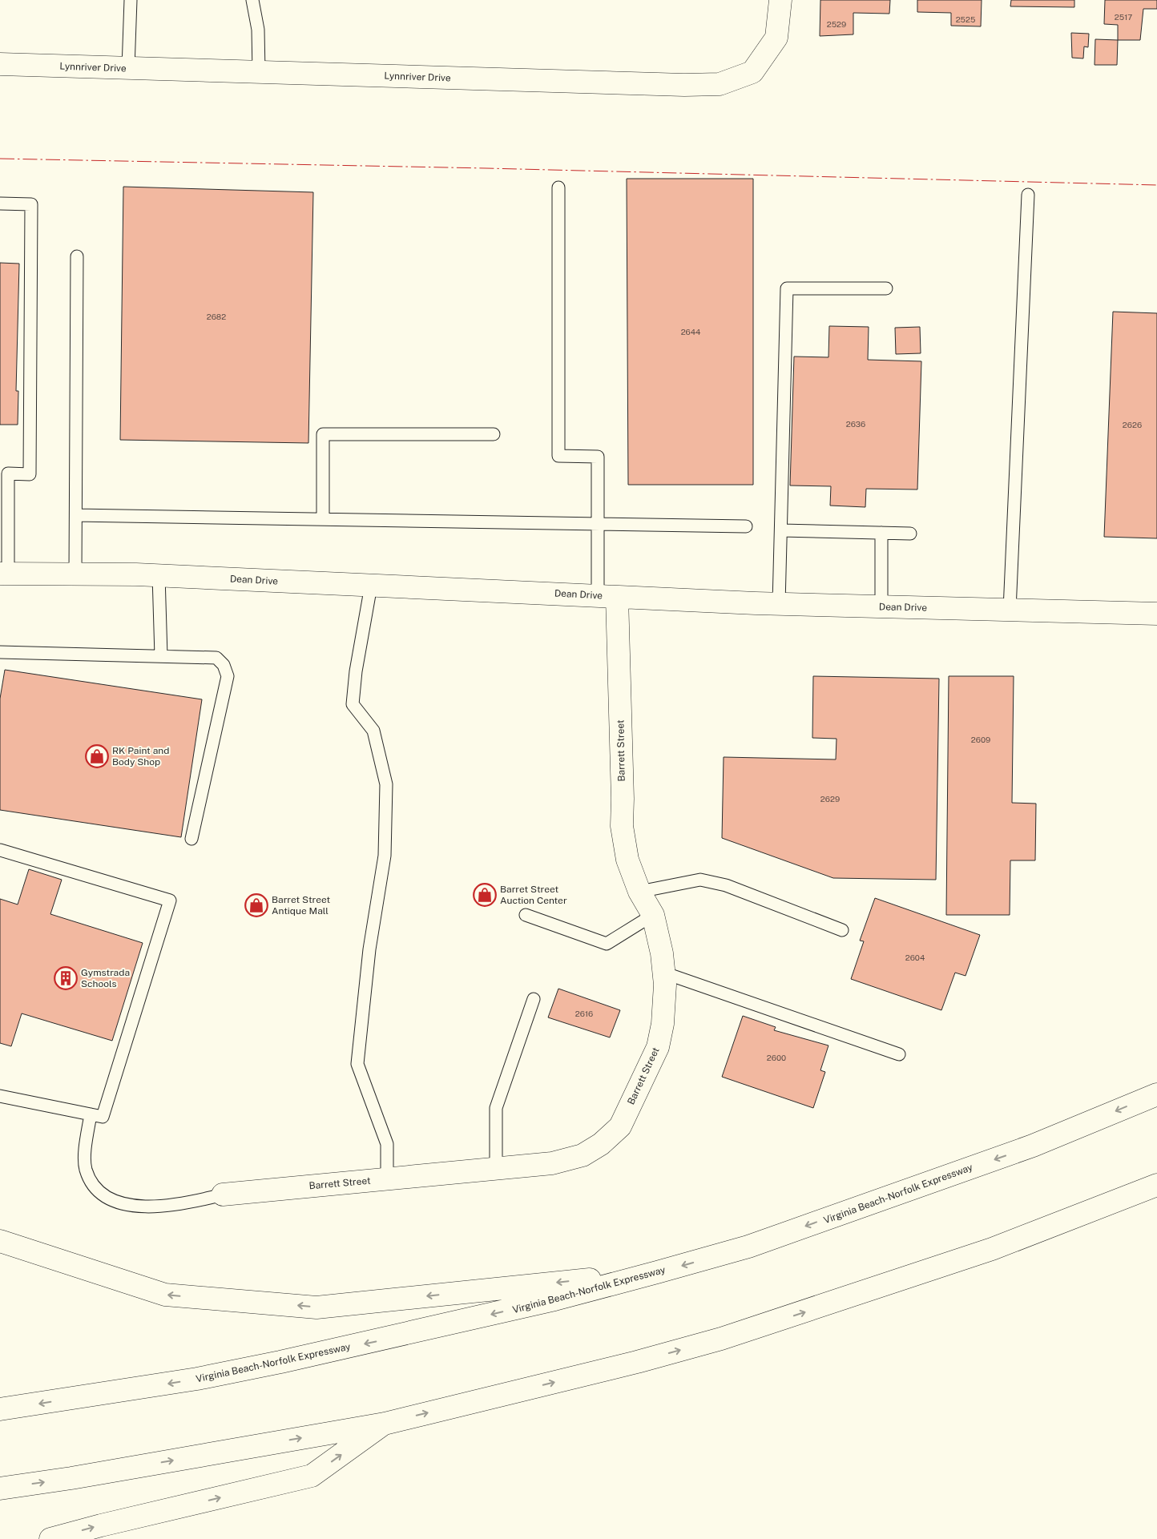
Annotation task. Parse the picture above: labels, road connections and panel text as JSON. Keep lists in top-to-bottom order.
{
  "streets": {
    "main road": [
      "Lynnriver Drive",
      "Dean Drive",
      "Barrett Street",
      "Virginia Beach-Norfolk Expressway"
    ]
  },
  "crossings": [
    ["Dean Drive", "Barrett Street"]
  ],
  "places": {
    "shop": ["RK Paint and Body Shop", "Barret Street Auction Center", "Barret Street Antique Mall"],
    "building": ["Gymstrada Schools"]
  },
  "house_numbers": [
    "2517",
    "2525",
    "2529",
    "2682",
    "2644",
    "2636",
    "2626",
    "2609",
    "2629",
    "2604",
    "2616",
    "2600"
  ]
}
